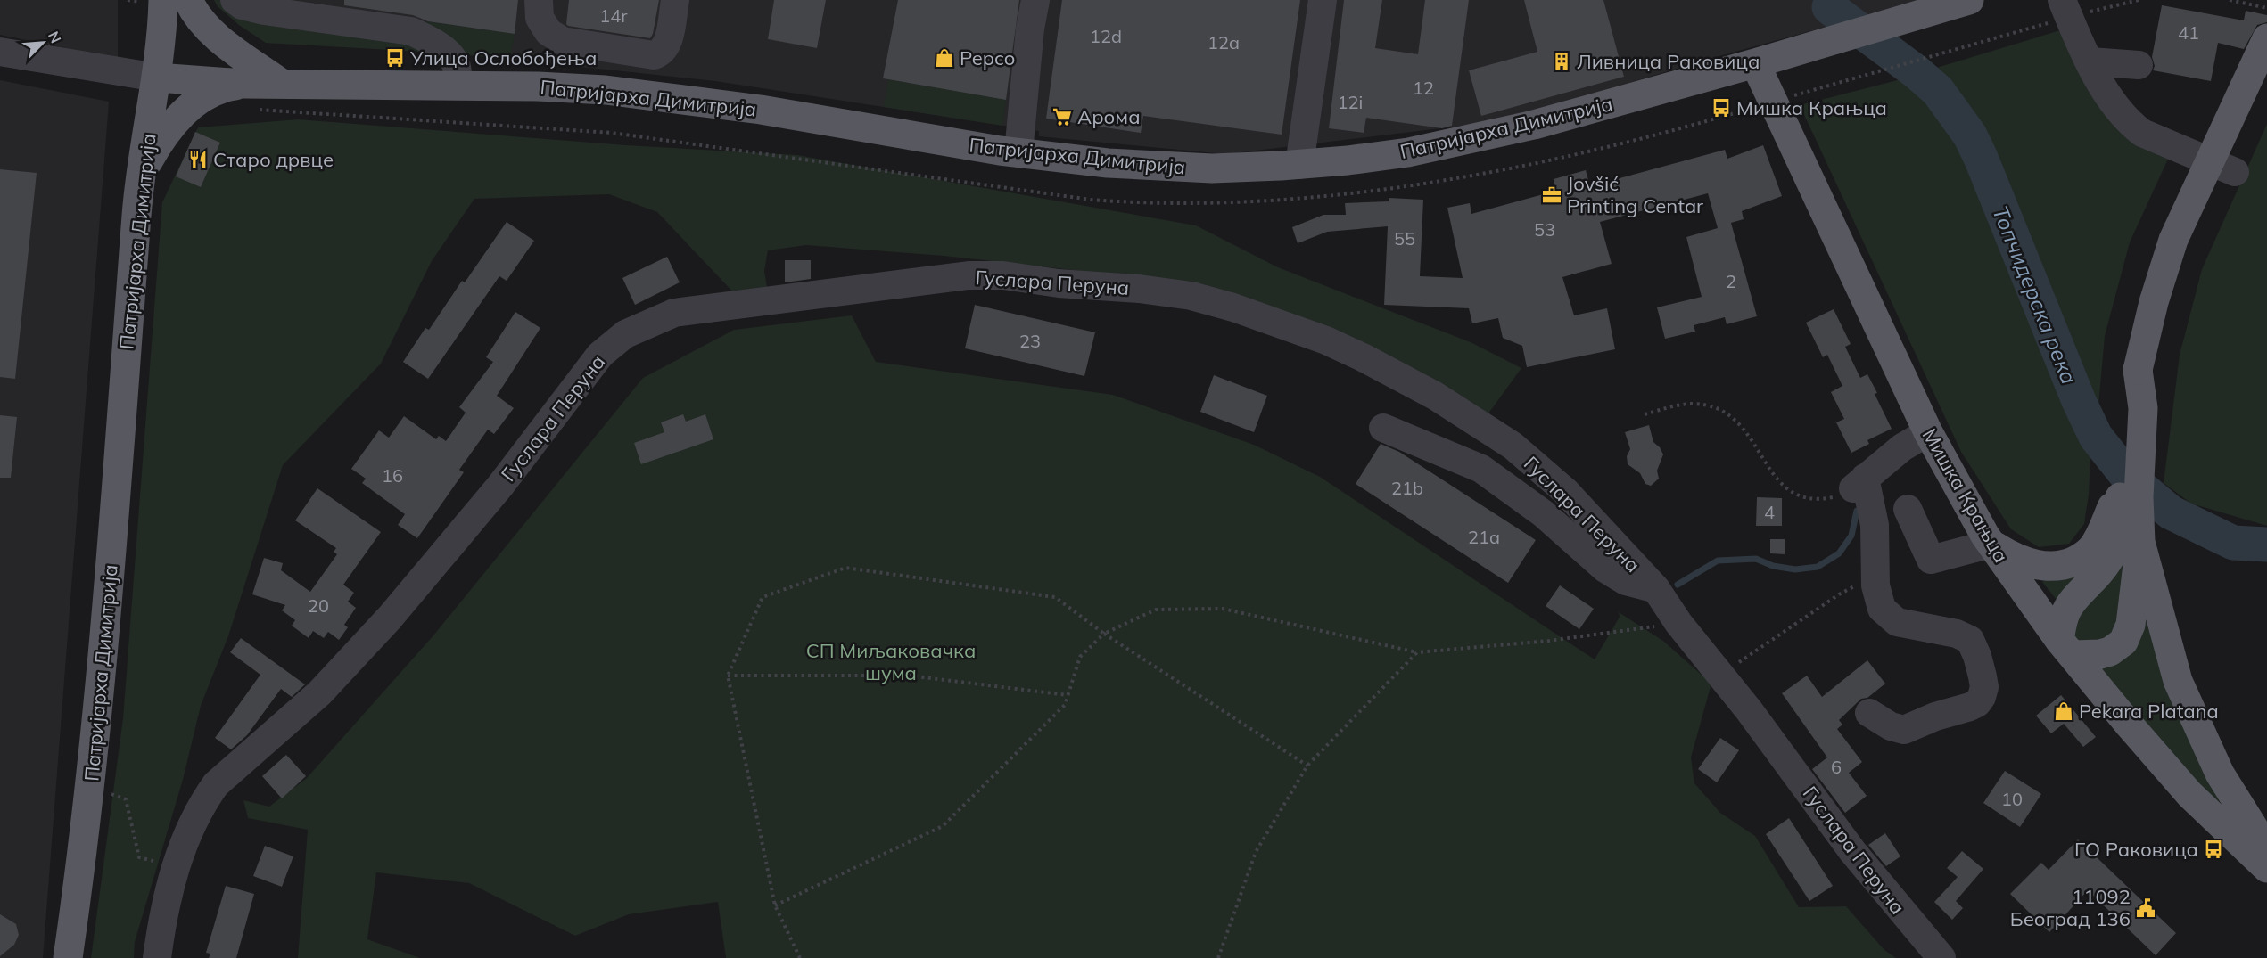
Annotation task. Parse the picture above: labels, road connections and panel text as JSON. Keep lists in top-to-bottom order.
{
  "streets": {
    "main road": ["Патријарха Димитрија", "Мишка Крањца"],
    "street": ["Гуслара Перуна"]
  },
  "crossings": [
    ["Патријарха Димитрија", "Мишка Крањца"]
  ],
  "water": ["Топчидерска река"],
  "parks": ["СП Миљаковачка шума"],
  "places": {
    "bus stop": ["Улица Ослобођења", "Мишка Крањца", "ГО Раковица"],
    "shop": ["Pepco", "Pekara Platana"],
    "building": ["Ливница Раковица"],
    "supermarket": ["Арома"],
    "restaurant": ["Старо дрвце"],
    "office": ["Jovšić Printing Centar"],
    "public building": ["11092 Београд 136"]
  },
  "house_numbers": [
    "14r",
    "41",
    "12d",
    "12a",
    "12",
    "12i",
    "53",
    "55",
    "2",
    "23",
    "16",
    "21b",
    "4",
    "21a",
    "20",
    "6",
    "10"
  ],
  "north": "top right"
}
